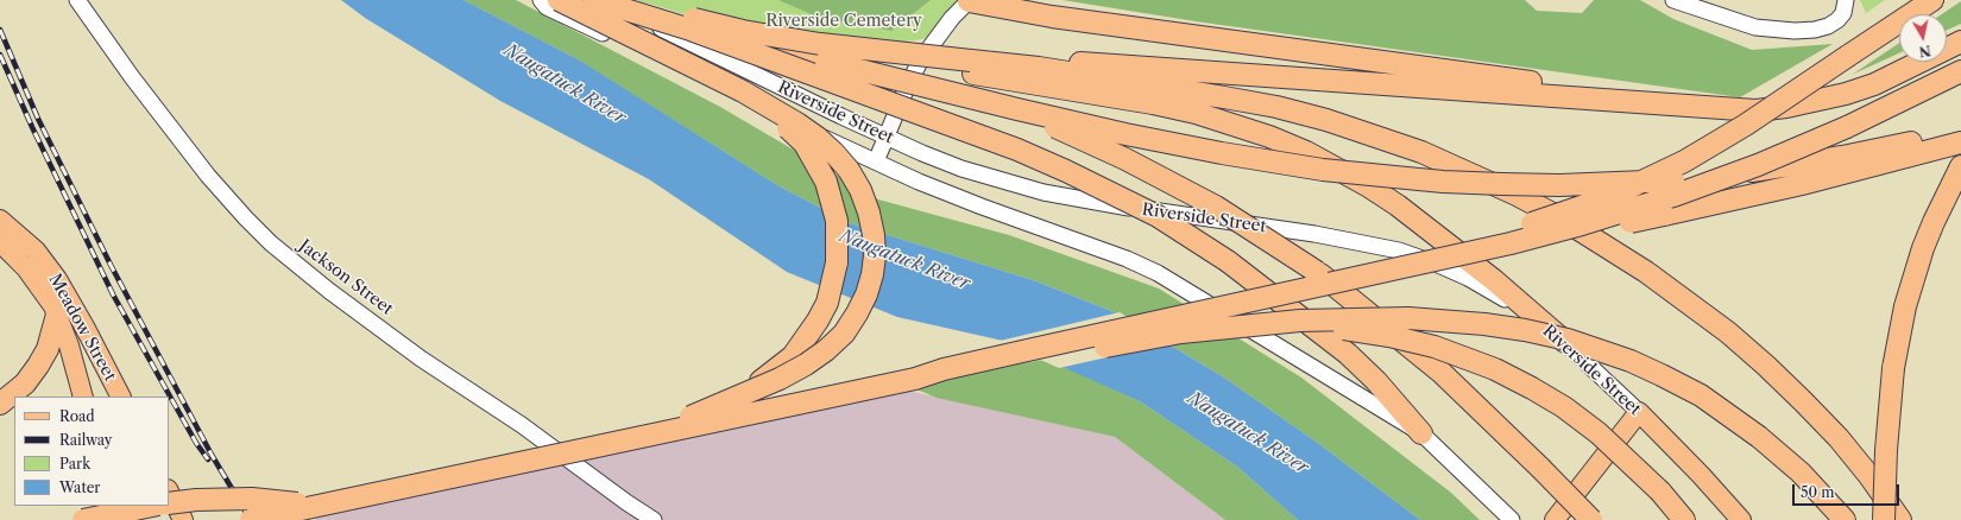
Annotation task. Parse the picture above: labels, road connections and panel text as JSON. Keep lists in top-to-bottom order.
{
  "streets": {
    "main road": ["Riverside Street", "Meadow Street"],
    "street": ["Jackson Street"]
  },
  "water": ["Naugatuck River"],
  "parks": ["Riverside Cemetery"],
  "legend": [
    "Road",
    "Railway",
    "Park",
    "Water"
  ],
  "scale_bar": "50 m",
  "north": "bottom"
}
